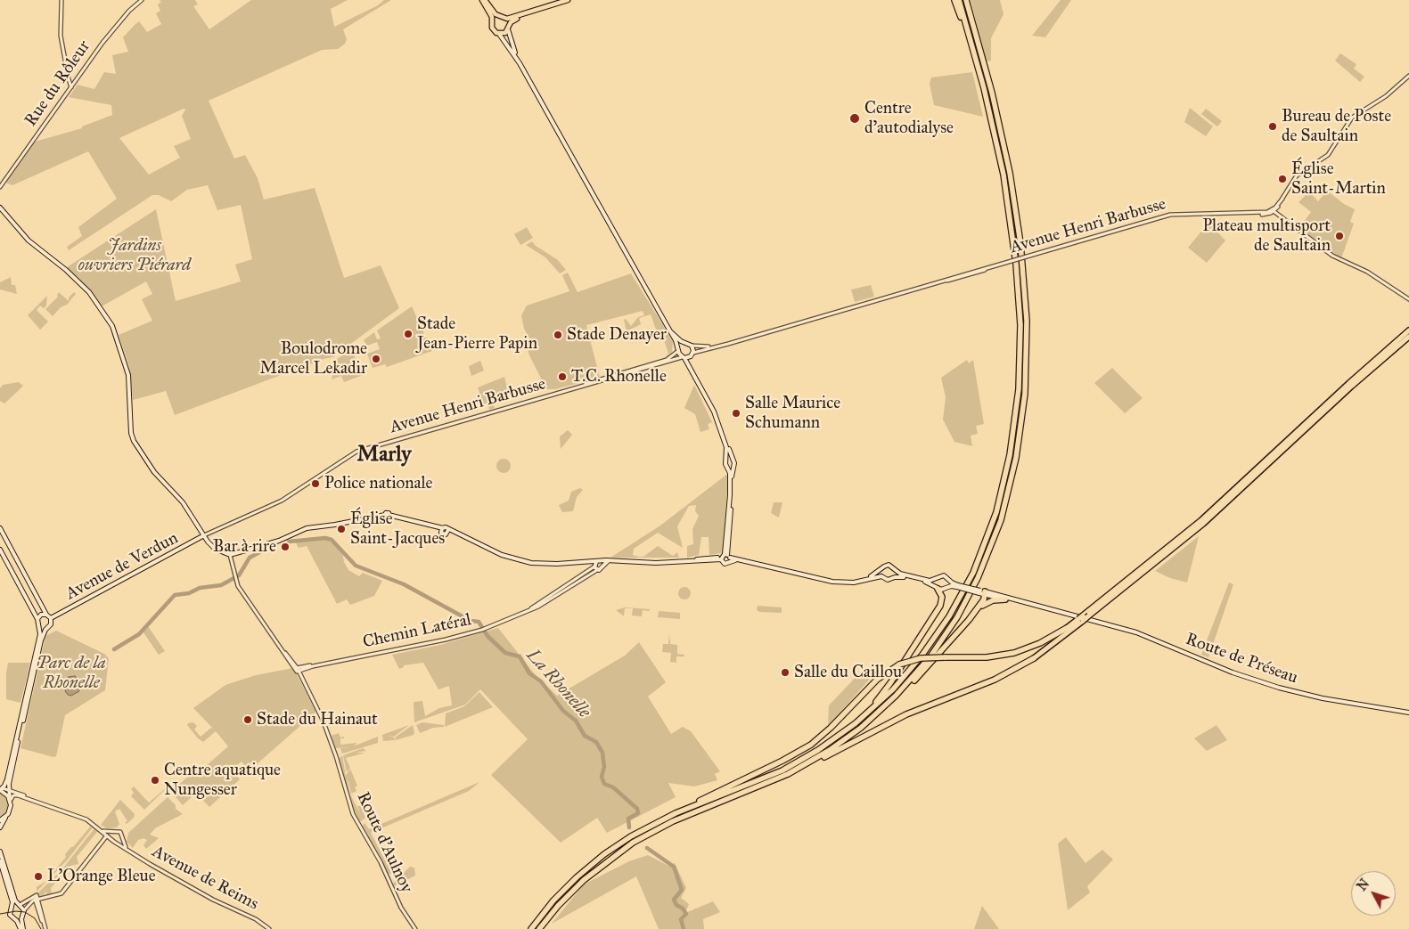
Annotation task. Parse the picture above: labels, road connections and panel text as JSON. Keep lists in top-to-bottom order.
{
  "streets": {
    "main road": ["Avenue de Verdun", "Route de Préseau"],
    "street": [
      "Rue du Rôleur",
      "Avenue Henri Barbusse",
      "Chemin Latéral",
      "Route d'Aulnoy",
      "Avenue de Reims"
    ]
  },
  "crossings": [
    ["Avenue Henri Barbusse", "Avenue de Verdun"],
    ["Chemin Latéral", "Route d'Aulnoy"]
  ],
  "districts": ["Marly"],
  "water": ["La Rhonelle"],
  "parks": ["Jardins ouvriers Piérard", "Parc de la Rhonelle"],
  "places": [
    "Centre d'autodialyse",
    "Bureau de Poste de Saultain",
    "Église Saint-Martin",
    "Plateau multisport de Saultain",
    "Stade Jean-Pierre Papin",
    "Stade Denayer",
    "Boulodrome Marcel Lekadir",
    "T.C. Rhonelle",
    "Salle Maurice Schumann",
    "Police nationale",
    "Église Saint-Jacques",
    "Bar à rire",
    "Salle du Caillou",
    "Stade du Hainaut",
    "Centre aquatique Nungesser",
    "L'Orange Bleue"
  ],
  "north": "top left"
}
